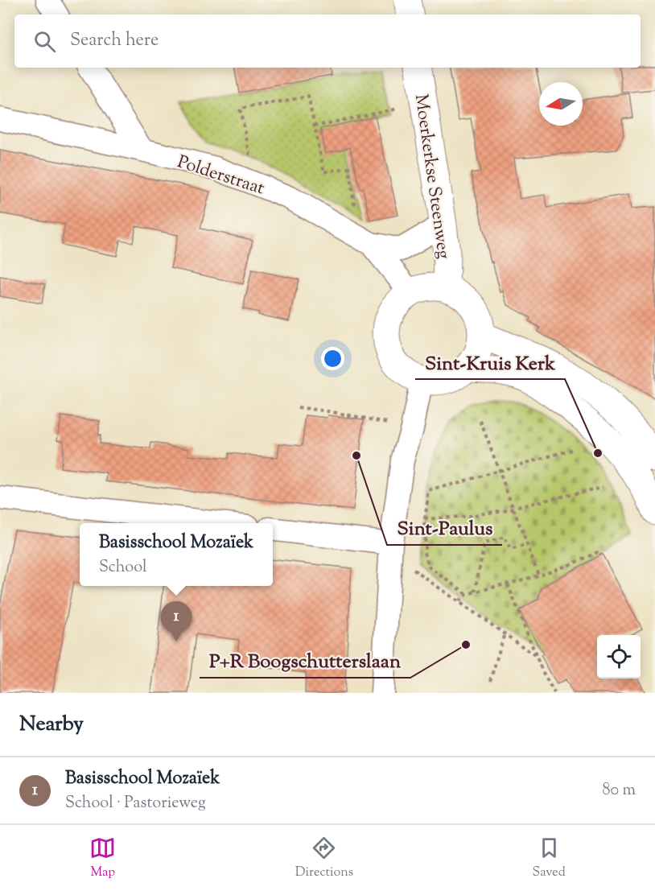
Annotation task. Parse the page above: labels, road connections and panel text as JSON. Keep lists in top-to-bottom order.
{
  "streets": {
    "street": ["Polderstraat", "Moerkerkse Steenweg"]
  },
  "crossings": [
    ["Polderstraat", "Moerkerkse Steenweg"]
  ],
  "places": ["Sint-Kruis Kerk", "Sint-Paulus", "P+R Boogschutterslaan"],
  "north": "left",
  "page": {
    "search": "Search here",
    "popup": ["Basisschool Mozaïek", "School"],
    "pins": "1",
    "heading": "Nearby",
    "list": [
      {
        "mark": "1",
        "name": "Basisschool Mozaïek",
        "note": "School · Pastorieweg",
        "value": "80 m"
      }
    ],
    "nav": ["Map", "Directions", "Saved"]
  }
}
